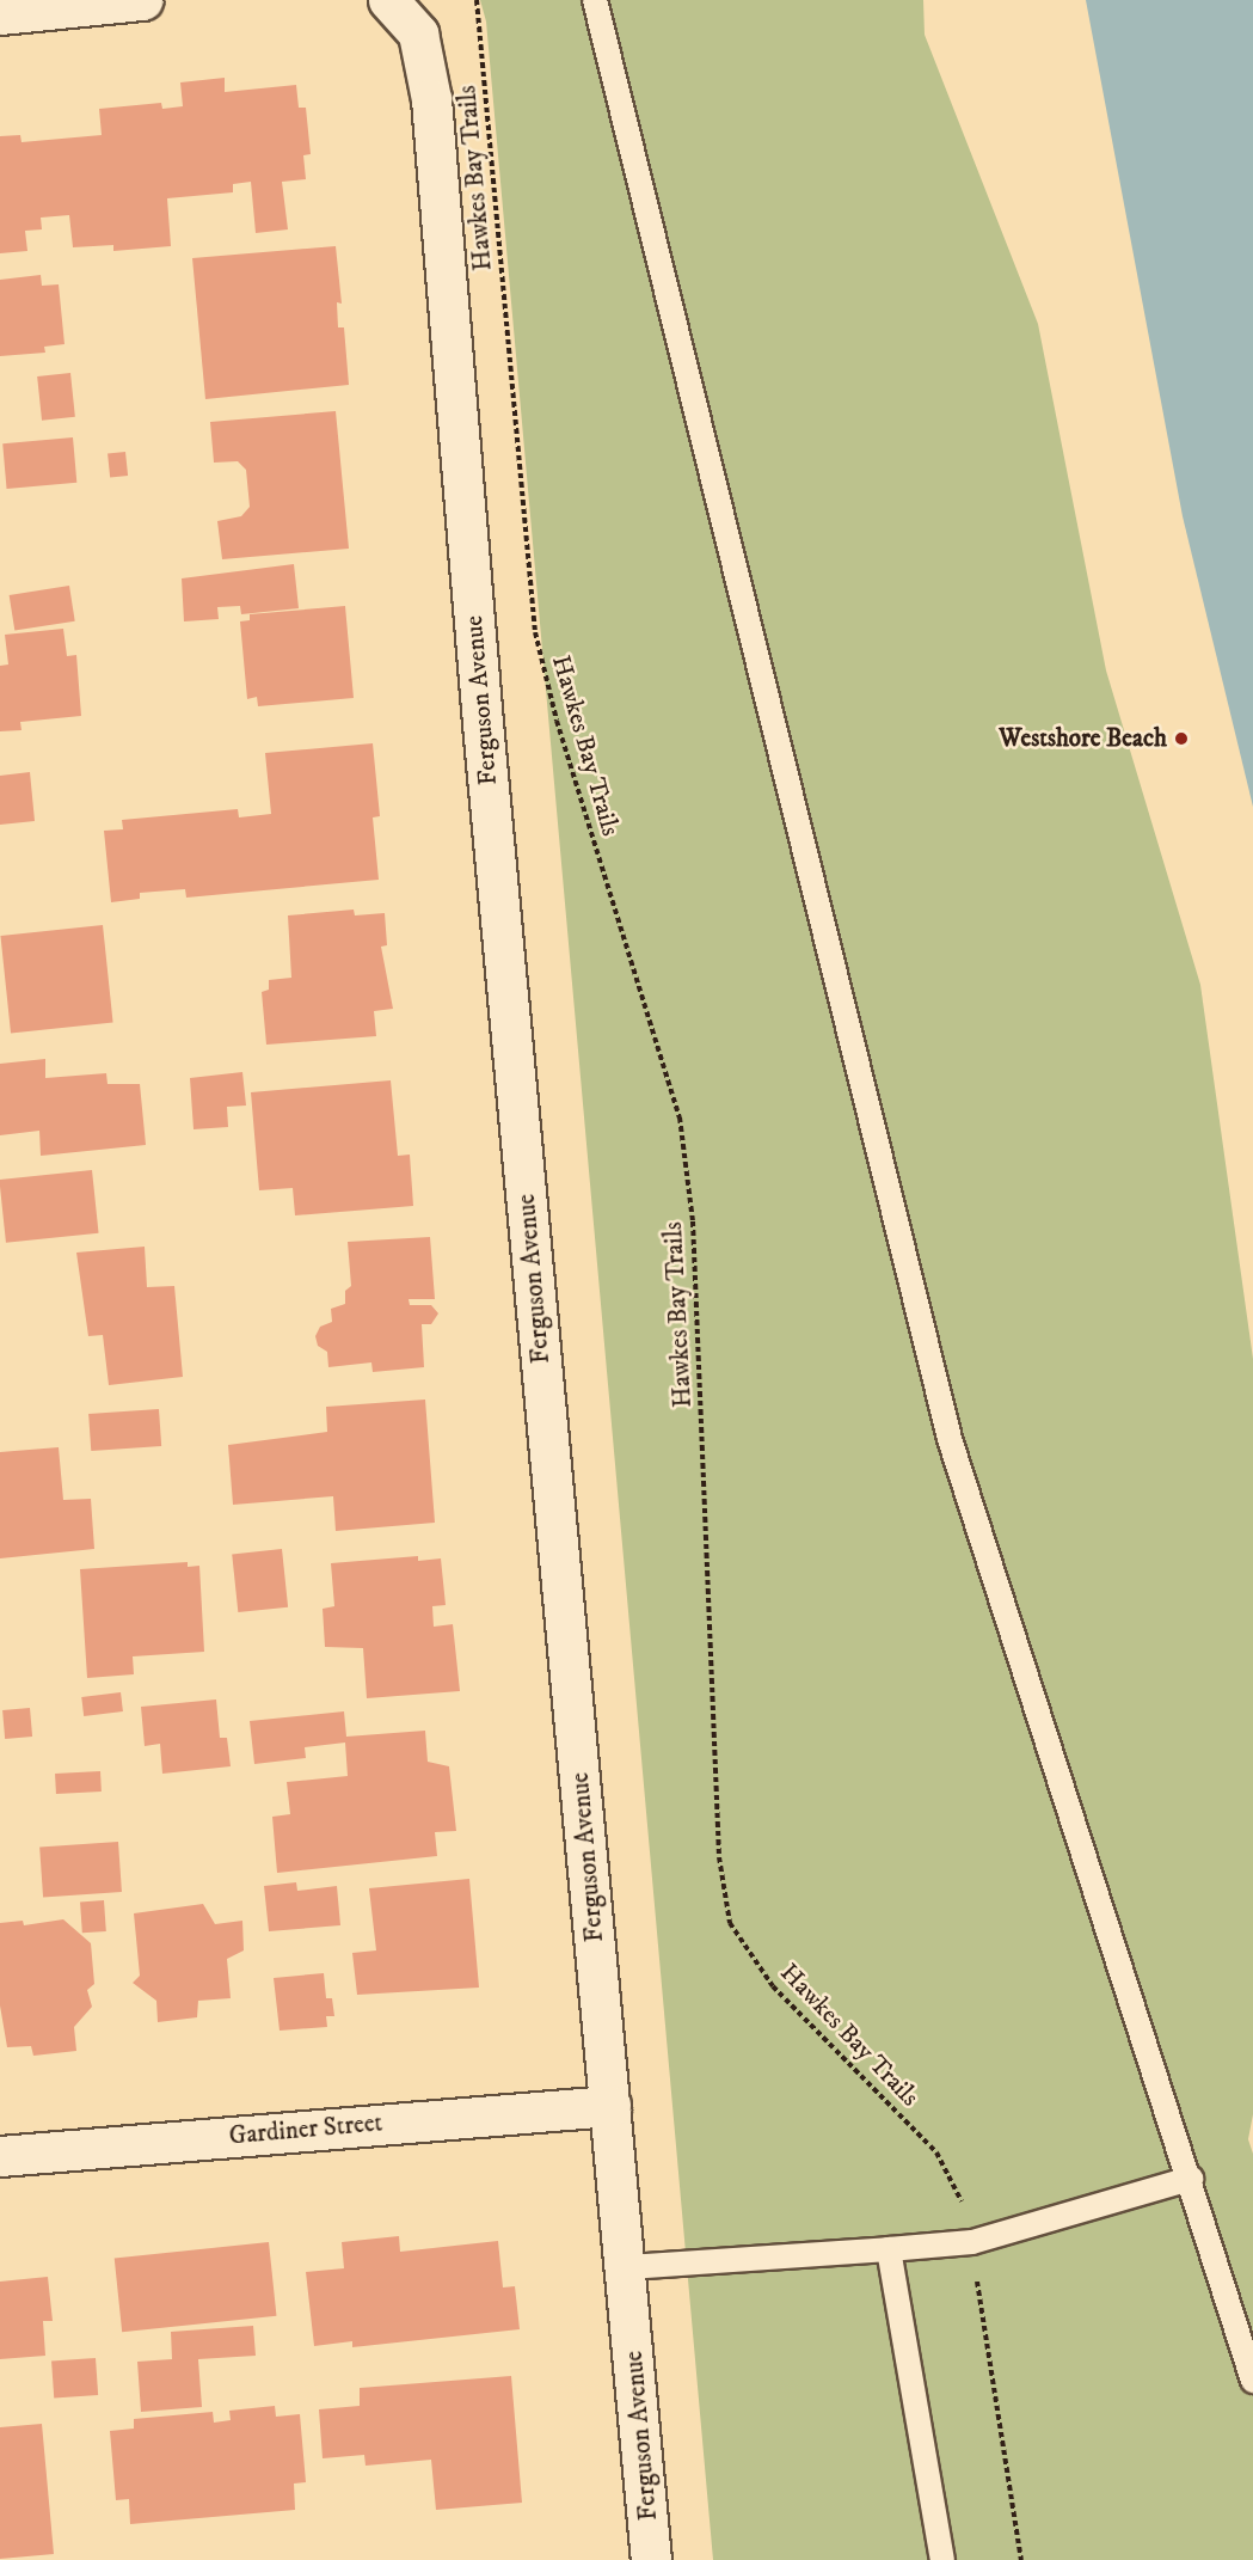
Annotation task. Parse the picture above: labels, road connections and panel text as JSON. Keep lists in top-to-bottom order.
{
  "streets": {
    "street": ["Ferguson Avenue", "Gardiner Street"],
    "path": ["Hawkes Bay Trails"]
  },
  "crossings": [
    ["Ferguson Avenue", "Gardiner Street"]
  ],
  "places": ["Westshore Beach"]
}
